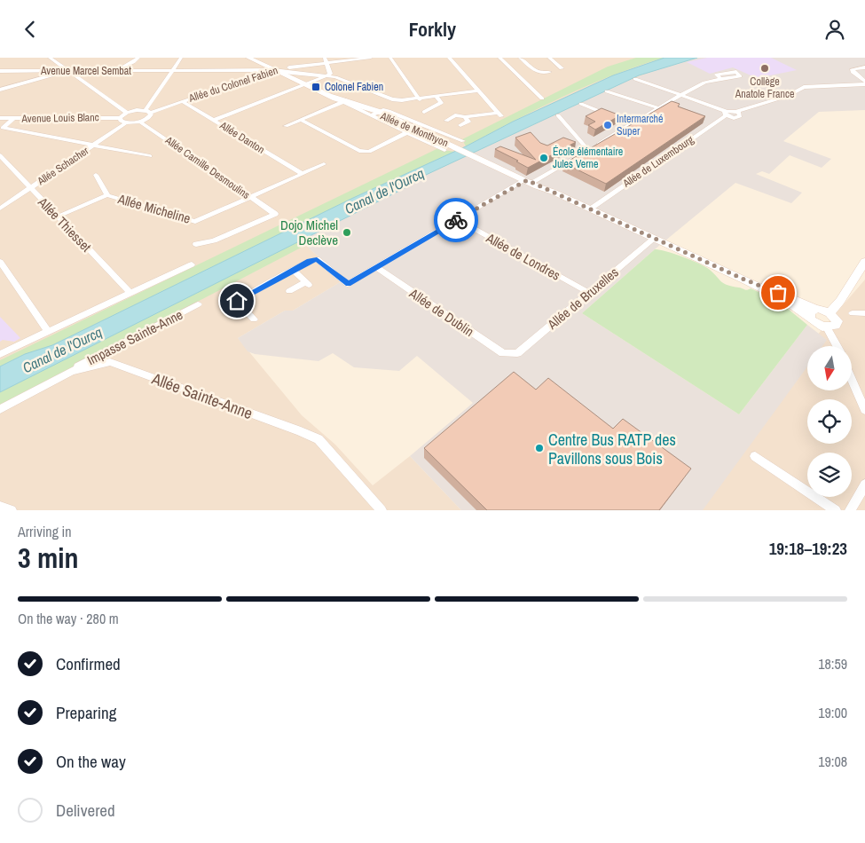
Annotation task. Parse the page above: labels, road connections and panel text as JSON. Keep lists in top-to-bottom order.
{
  "streets": {
    "street": [
      "Avenue Marcel Sembat",
      "Allée du Colonel Fabien",
      "Avenue Louis Blanc",
      "Allée de Monthyon",
      "Allée Danton",
      "Allée de Luxembourg",
      "Allée Schacher",
      "Allée Camille Desmoulins",
      "Allée Micheline",
      "Allée Thiesset",
      "Allée de Londres",
      "Allée de Bruxelles",
      "Allée de Dublin",
      "Impasse Sainte-Anne",
      "Allée Sainte-Anne"
    ]
  },
  "crossings": [
    ["Avenue Marcel Sembat", "Allée du Colonel Fabien"],
    ["Avenue Marcel Sembat", "Allée de Monthyon"],
    ["Allée du Colonel Fabien", "Allée de Monthyon"],
    ["Allée du Colonel Fabien", "Allée Danton"],
    ["Allée Schacher", "Allée Thiesset"],
    ["Allée Camille Desmoulins", "Allée Micheline"],
    ["Allée Micheline", "Allée Thiesset"],
    ["Allée de Londres", "Allée de Bruxelles"],
    ["Allée de Bruxelles", "Allée de Dublin"],
    ["Impasse Sainte-Anne", "Allée Sainte-Anne"]
  ],
  "water": ["Canal de l'Ourcq"],
  "places": {
    "other": [
      "Collège Anatole France",
      "Intermarché Super",
      "École élémentaire Jules Verne",
      "Dojo Michel Declève",
      "Centre Bus RATP des Pavillons sous Bois"
    ],
    "transit": ["Colonel Fabien"]
  },
  "north": "bottom",
  "page": {
    "header": "Forkly",
    "heading": ["3 min", "Arriving in", "19:18–19:23"],
    "bar": "On the way · 280 m",
    "list": [
      ["Confirmed", "18:59"],
      ["Preparing", "19:00"],
      ["On the way", "19:08"],
      "Delivered"
    ]
  }
}
